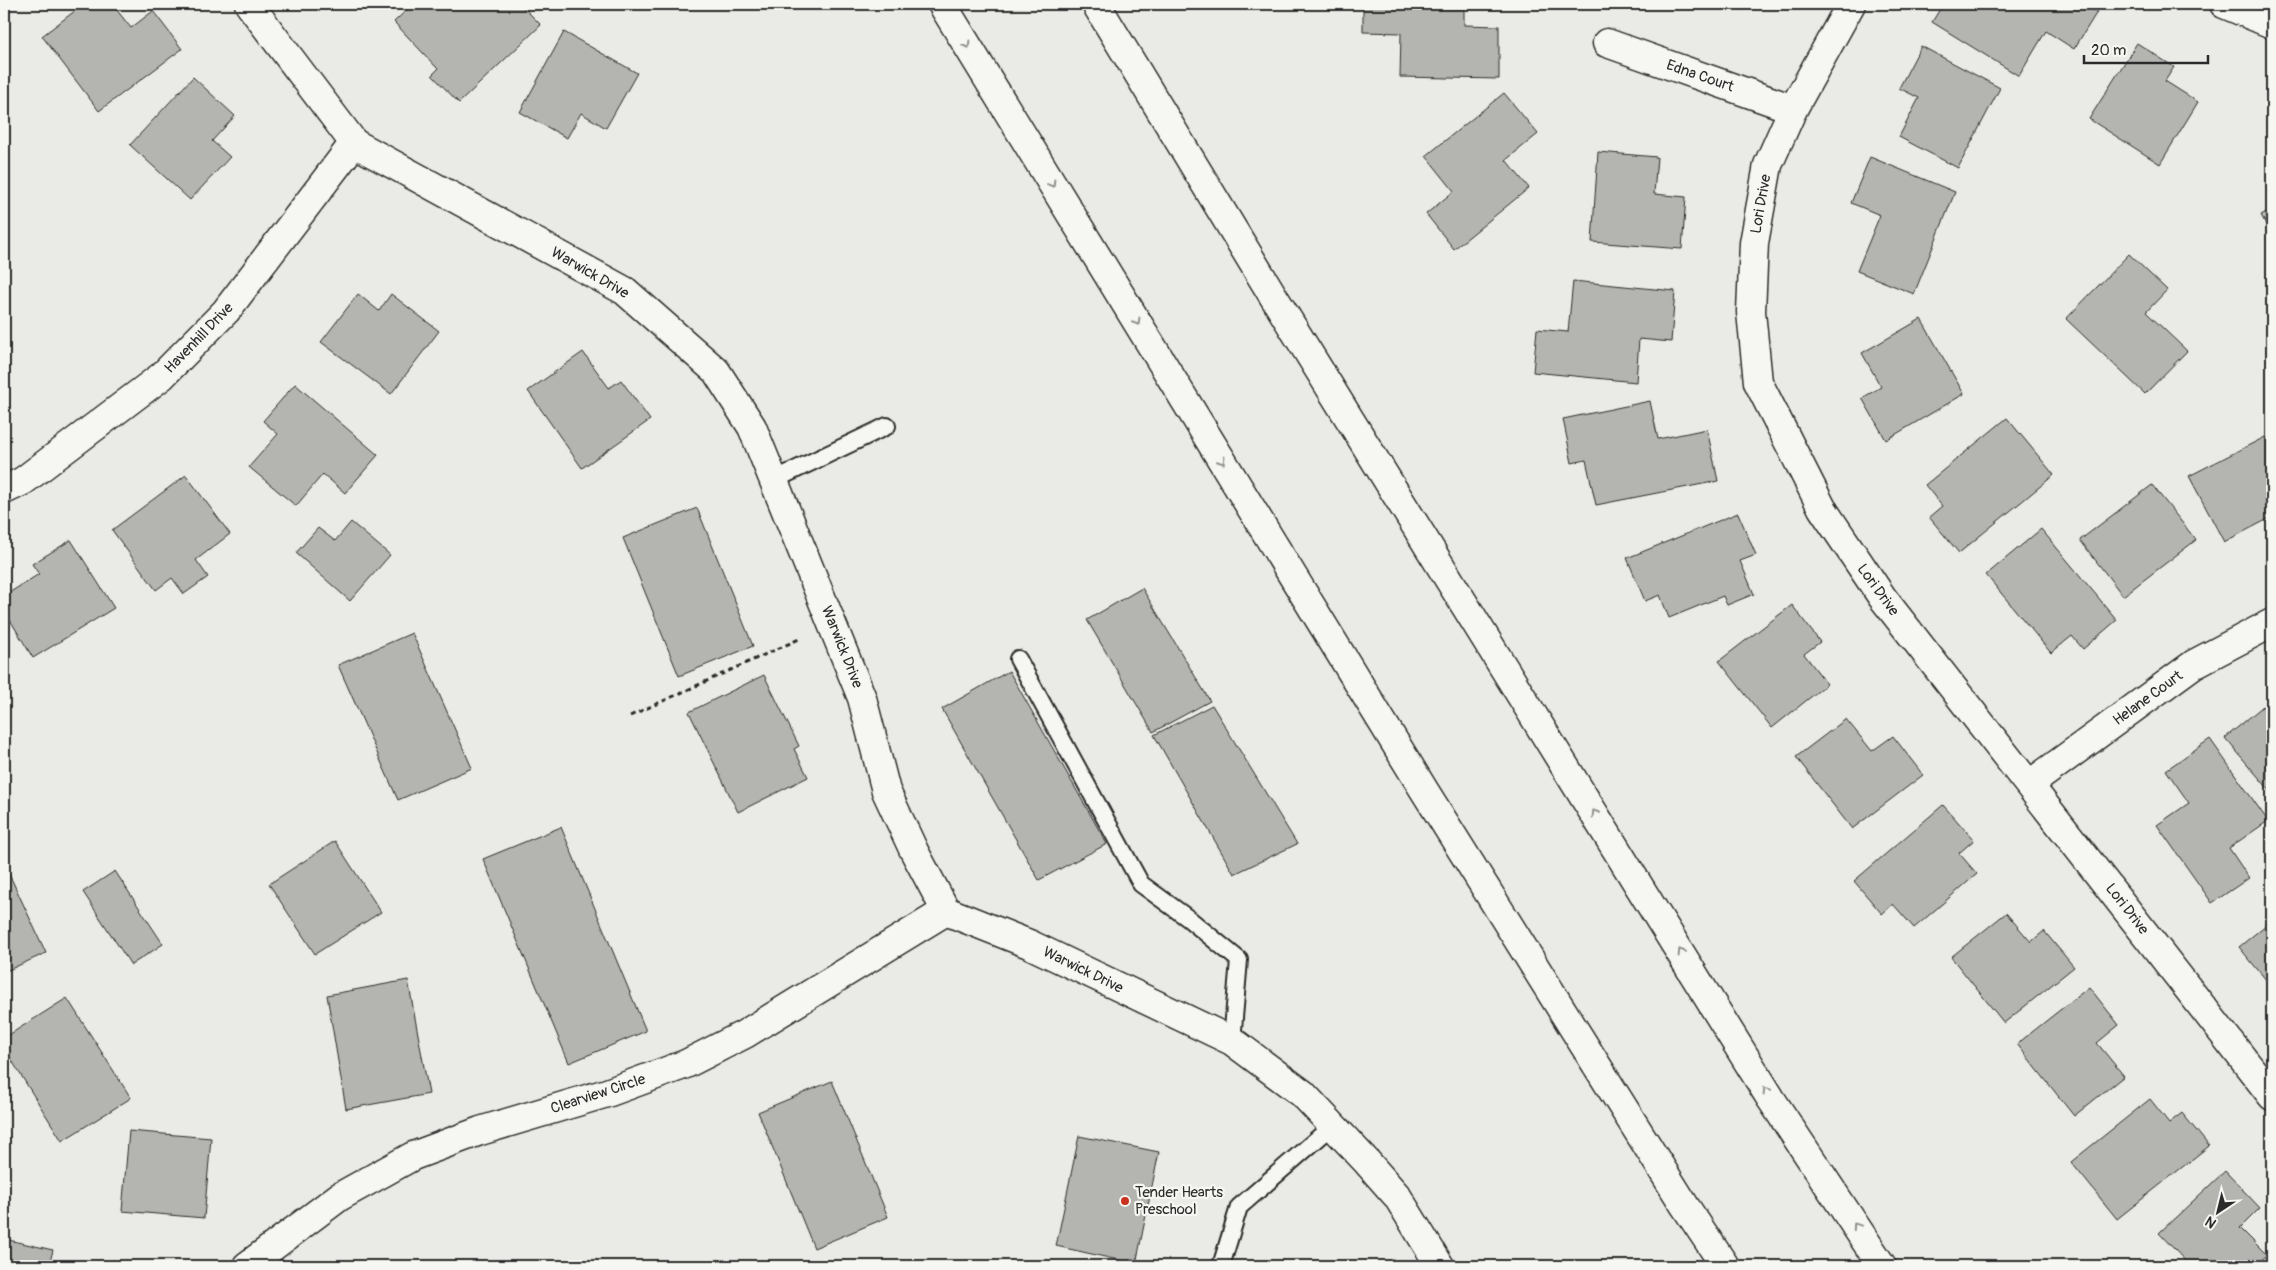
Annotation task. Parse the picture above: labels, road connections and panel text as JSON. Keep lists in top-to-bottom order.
{
  "streets": {
    "main road": [
      "Edna Court",
      "Lori Drive",
      "Warwick Drive",
      "Havenhill Drive",
      "Helane Court",
      "Clearview Circle"
    ]
  },
  "crossings": [
    ["Edna Court", "Lori Drive"],
    ["Lori Drive", "Helane Court"],
    ["Warwick Drive", "Havenhill Drive"],
    ["Warwick Drive", "Clearview Circle"]
  ],
  "places": ["Tender Hearts Preschool"],
  "scale_bar": "20 m",
  "north": "bottom left"
}
